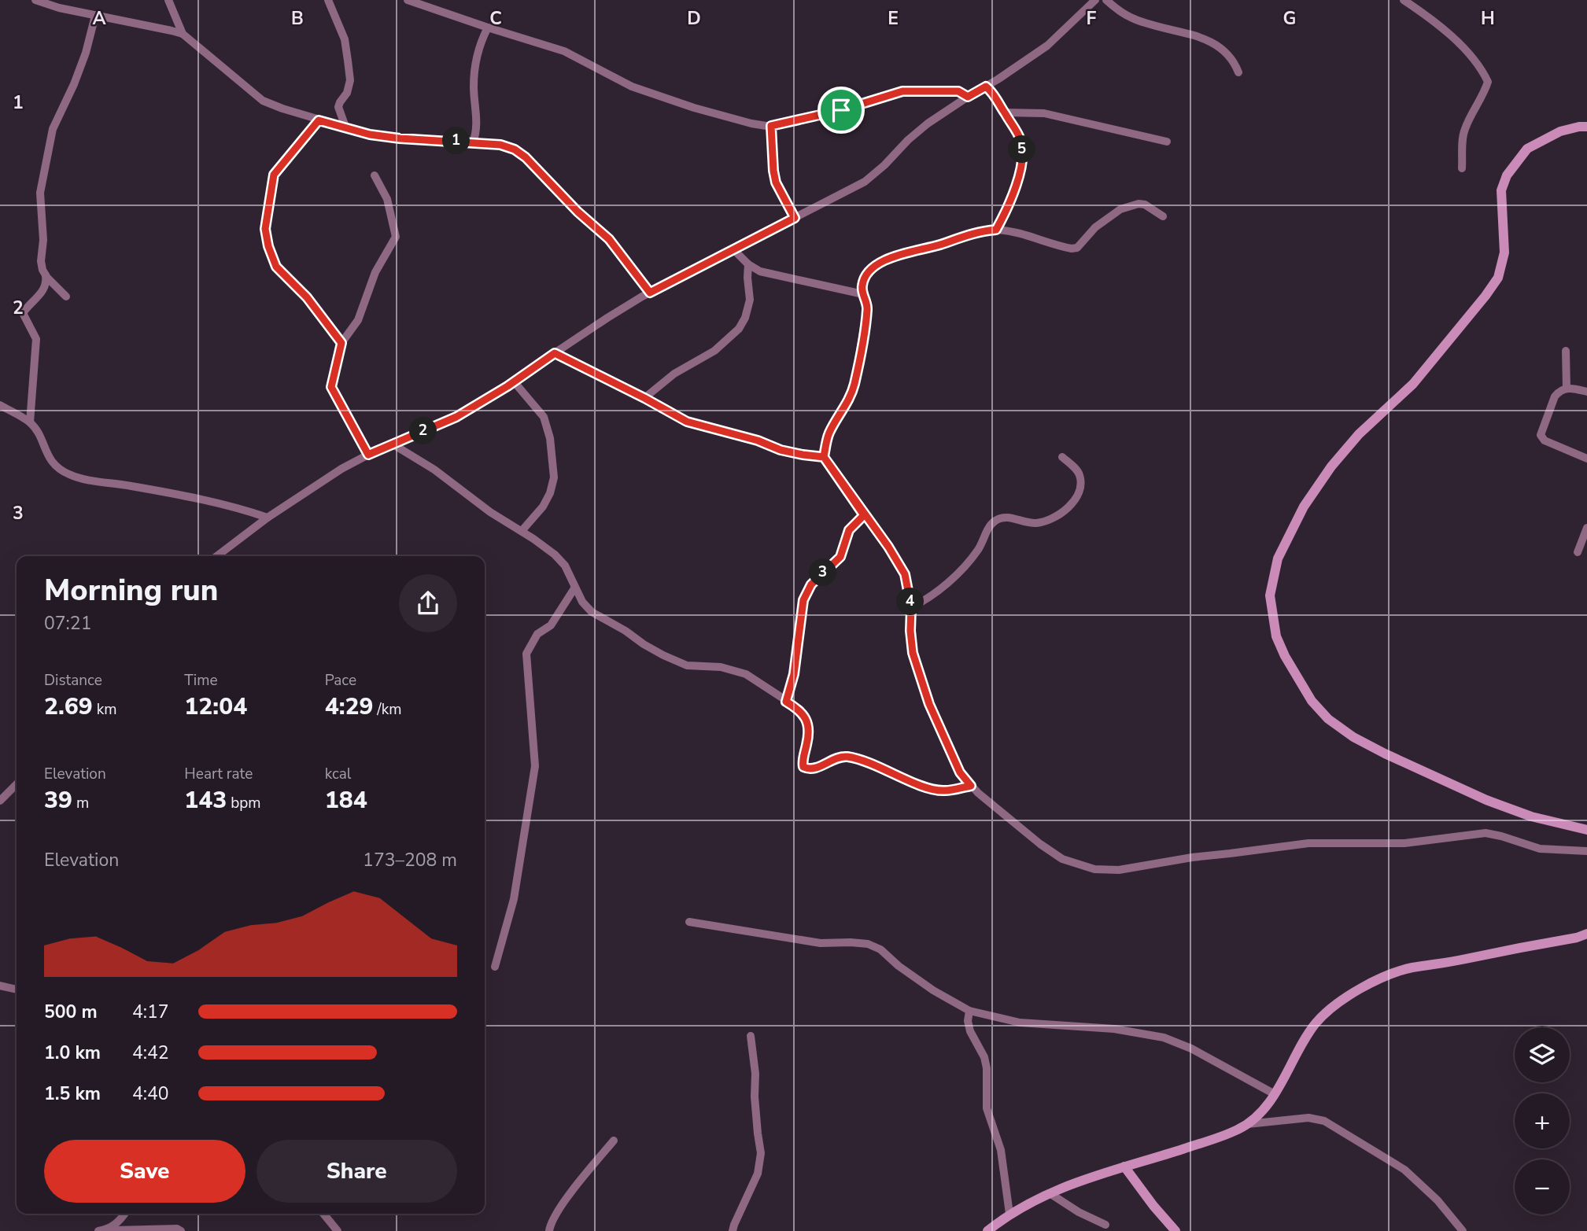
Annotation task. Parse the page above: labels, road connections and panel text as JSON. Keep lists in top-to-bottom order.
{
  "page": {
    "pins": [
      "1",
      "5",
      "2",
      "3",
      "4"
    ],
    "heading": ["Morning run", "07:21"],
    "stats": [
      ["Distance", "2.69 km"],
      ["Time", "12:04"],
      ["Pace", "4:29 /km"],
      ["Elevation", "39 m"],
      ["Heart rate", "143 bpm"],
      ["kcal", "184"]
    ],
    "chart": ["Elevation", "173–208 m"],
    "list": [
      {
        "name": "500 m",
        "note": "4:17"
      },
      {
        "name": "1.0 km",
        "note": "4:42"
      },
      {
        "name": "1.5 km",
        "note": "4:40"
      }
    ],
    "map_buttons": ["+", "−"],
    "buttons": ["Save", "Share"]
  },
  "grid": {
    "columns": [
      "A",
      "B",
      "C",
      "D",
      "E",
      "F",
      "G",
      "H"
    ],
    "rows": ["1", "2", "3"]
  }
}
